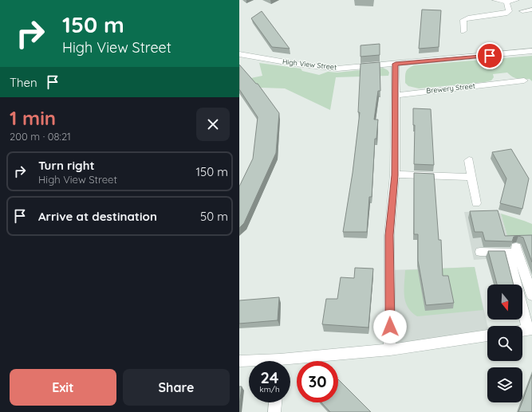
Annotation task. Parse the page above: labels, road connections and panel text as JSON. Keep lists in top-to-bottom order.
{
  "streets": {
    "street": ["High View Street", "Brewery Street"]
  },
  "north": "bottom",
  "page": {
    "turn": ["150 m", "High View Street"],
    "then": "Then",
    "heading": ["1 min", "200 m · 08:21"],
    "list": [
      {
        "name": "Turn right",
        "note": "High View Street",
        "value": "150 m"
      },
      {
        "name": "Arrive at destination",
        "value": "50 m"
      }
    ],
    "speed": "24 km/h",
    "limit": "30",
    "buttons": ["Exit", "Share"]
  }
}
